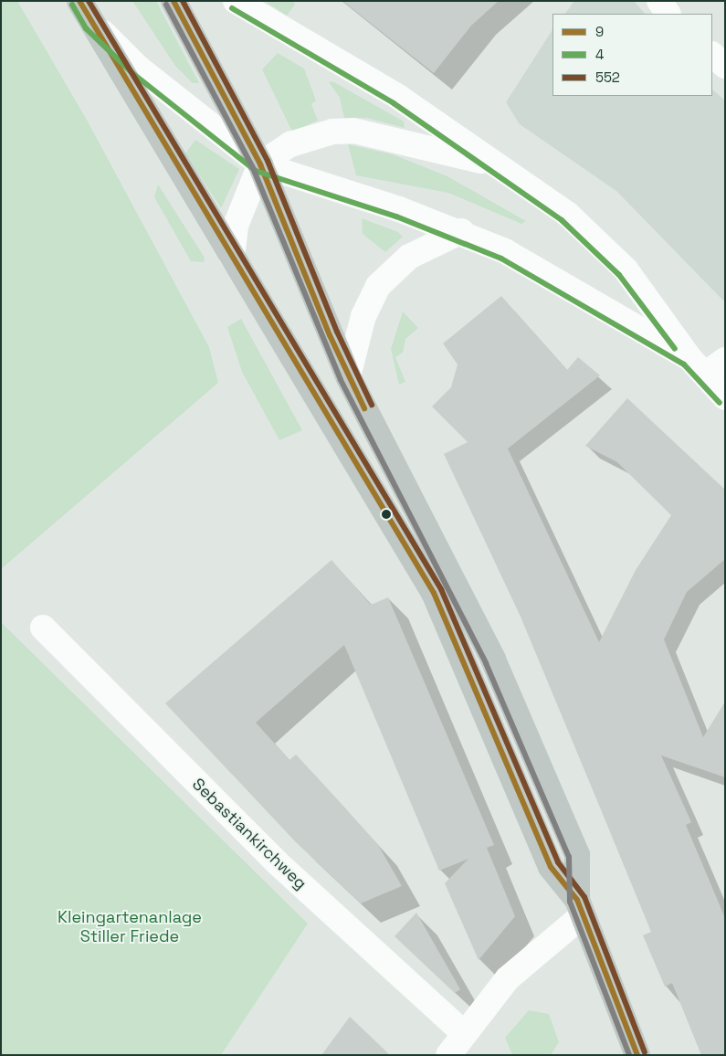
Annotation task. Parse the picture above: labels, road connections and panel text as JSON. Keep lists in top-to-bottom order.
{
  "streets": {
    "street": ["Sebastiankirchweg"]
  },
  "parks": ["Kleingartenanlage Stiller Friede"],
  "lines": ["transit line 9", "transit line 552", "transit line 4"],
  "legend": ["9", "4", "552"]
}
